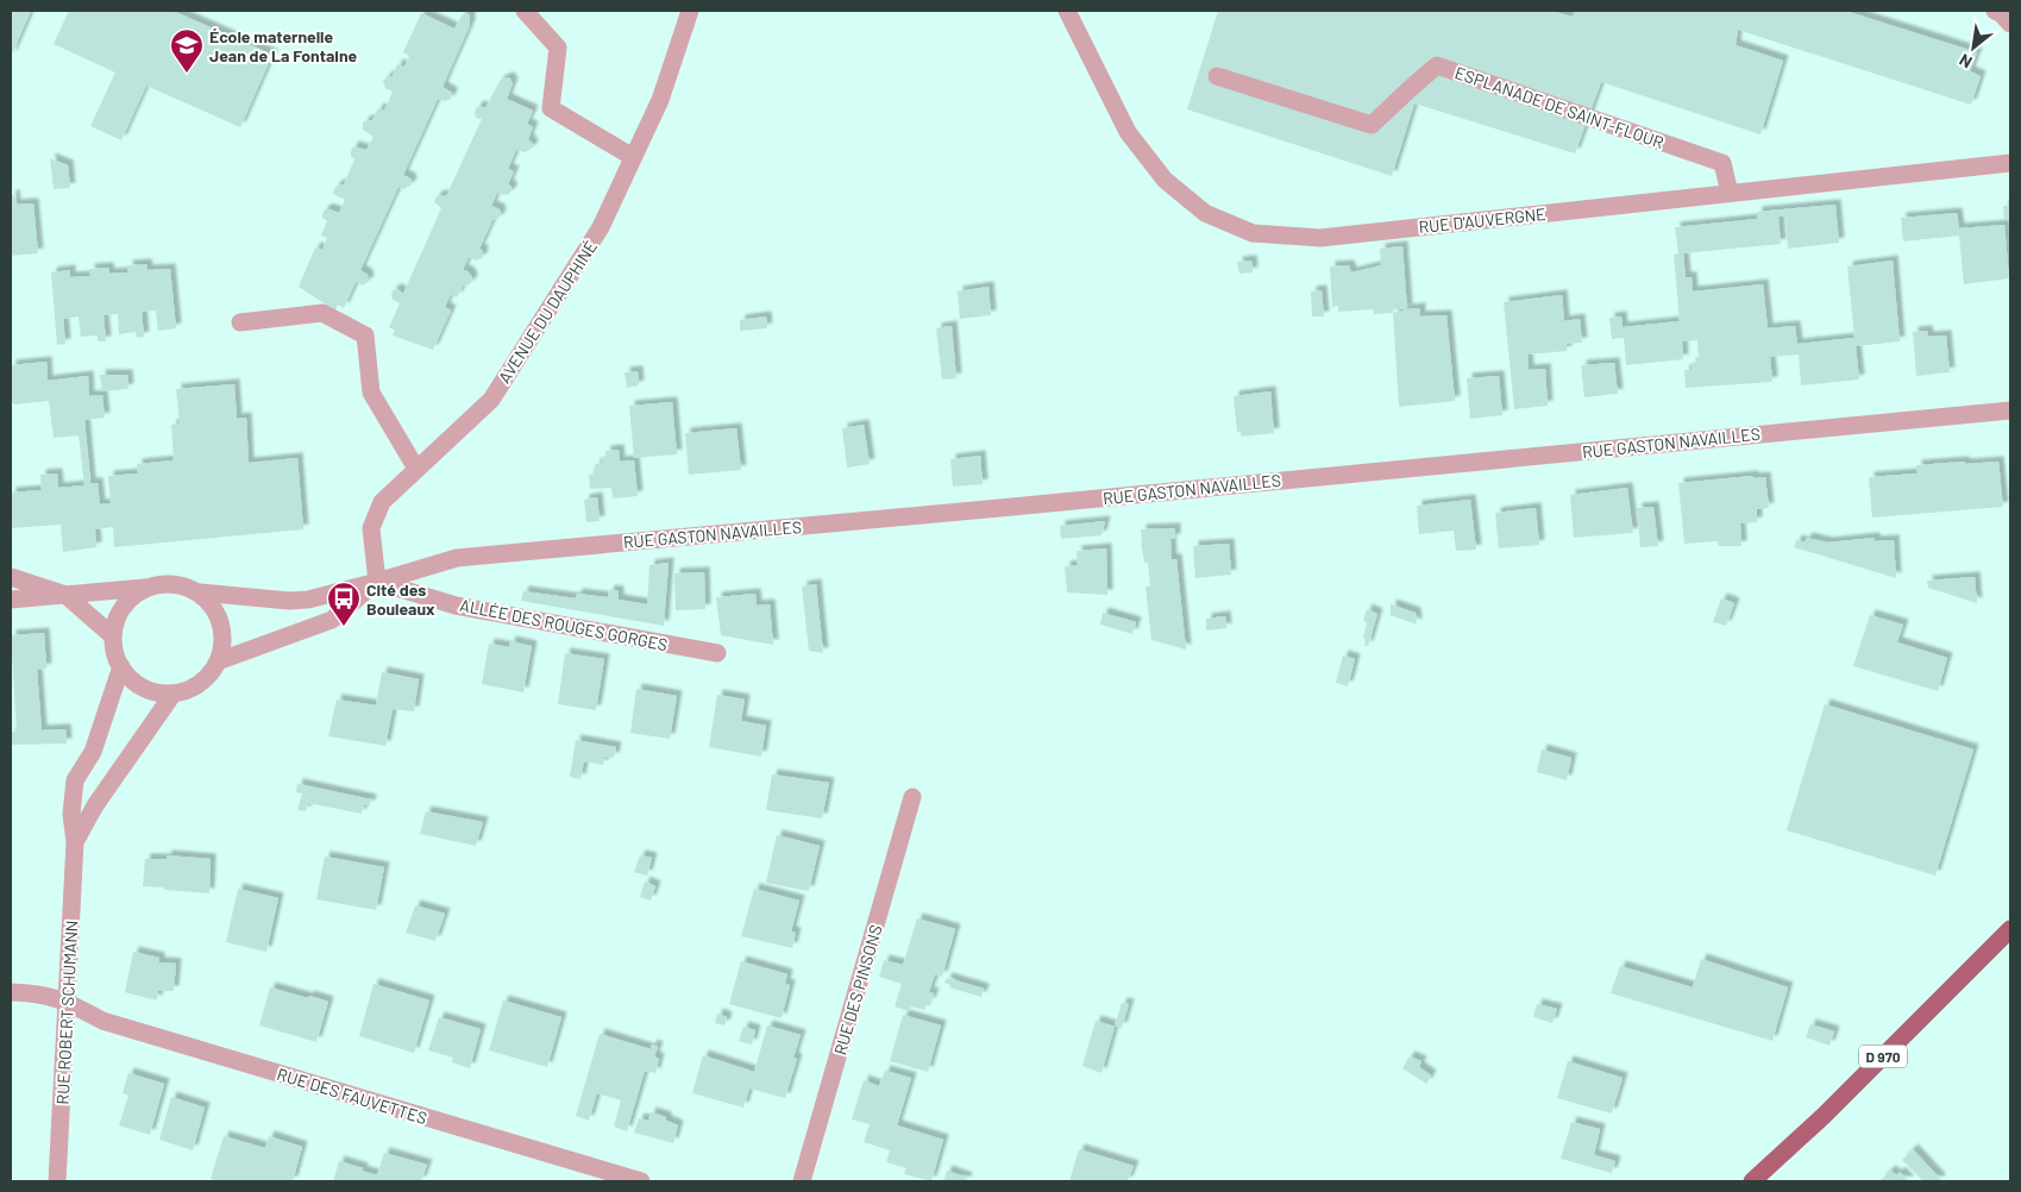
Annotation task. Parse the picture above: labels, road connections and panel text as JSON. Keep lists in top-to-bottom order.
{
  "streets": {
    "main road": ["D 970"],
    "street": [
      "ESPLANADE DE SAINT-FLOUR",
      "RUE D'AUVERGNE",
      "AVENUE DU DAUPHINÉ",
      "RUE GASTON NAVAILLES",
      "ALLÉE DES ROUGES GORGES",
      "RUE DES PINSONS",
      "RUE ROBERT SCHUMANN",
      "RUE DES FAUVETTES"
    ]
  },
  "crossings": [
    ["ESPLANADE DE SAINT-FLOUR", "RUE D'AUVERGNE"],
    ["AVENUE DU DAUPHINÉ", "RUE GASTON NAVAILLES"],
    ["AVENUE DU DAUPHINÉ", "ALLÉE DES ROUGES GORGES"],
    ["RUE GASTON NAVAILLES", "ALLÉE DES ROUGES GORGES"],
    ["RUE GASTON NAVAILLES", "RUE ROBERT SCHUMANN"],
    ["RUE ROBERT SCHUMANN", "RUE DES FAUVETTES"]
  ],
  "places": {
    "school or university": ["École maternelle Jean de La Fontaine"],
    "bus stop": ["Cité des Bouleaux"]
  },
  "north": "bottom left"
}
